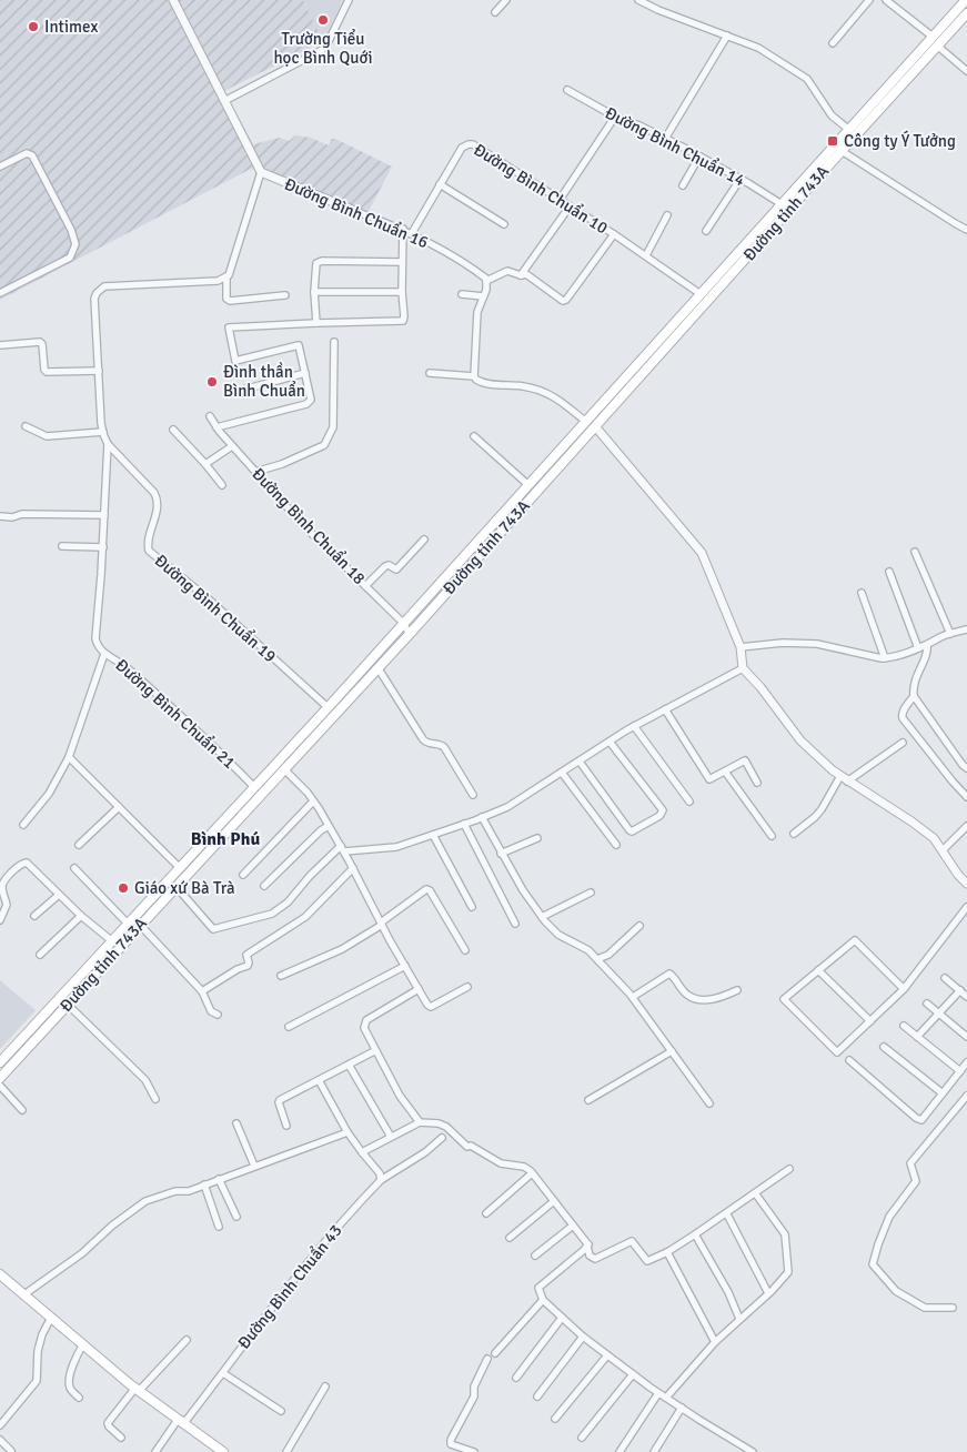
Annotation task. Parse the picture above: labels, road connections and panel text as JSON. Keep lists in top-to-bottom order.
{
  "streets": {
    "main road": ["Đường tỉnh 743A"],
    "street": [
      "Đường Bình Chuẩn 14",
      "Đường Bình Chuẩn 10",
      "Đường Bình Chuẩn 16",
      "Đường Bình Chuẩn 18",
      "Đường Bình Chuẩn 19",
      "Đường Bình Chuẩn 21",
      "Đường Bình Chuẩn 43"
    ]
  },
  "crossings": [
    ["Đường Bình Chuẩn 14", "Đường tỉnh 743A"],
    ["Đường Bình Chuẩn 10", "Đường Bình Chuẩn 16"],
    ["Đường Bình Chuẩn 10", "Đường tỉnh 743A"],
    ["Đường tỉnh 743A", "Đường Bình Chuẩn 18"],
    ["Đường tỉnh 743A", "Đường Bình Chuẩn 19"],
    ["Đường tỉnh 743A", "Đường Bình Chuẩn 21"],
    ["Đường Bình Chuẩn 19", "Đường Bình Chuẩn 21"]
  ],
  "districts": ["Bình Phú"],
  "places": {
    "other": [
      "Trường Tiểu học Bình Quới",
      "Intimex",
      "Đình thần Bình Chuẩn",
      "Giáo xứ Bà Trà"
    ],
    "transit": ["Công ty Ý Tưởng"]
  }
}
